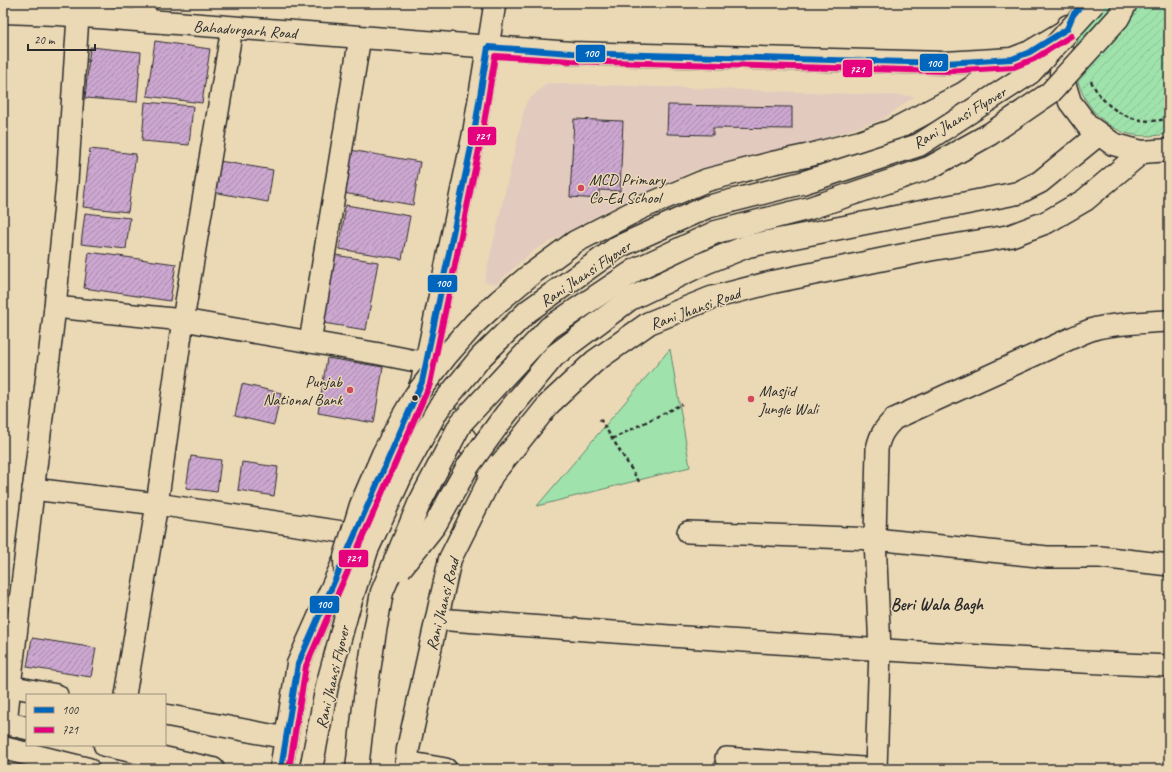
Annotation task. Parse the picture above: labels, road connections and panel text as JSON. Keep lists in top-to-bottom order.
{
  "streets": {
    "main road": ["Bahadurgarh Road", "Rani Jhansi Flyover", "Rani Jhansi Road"]
  },
  "districts": ["Beri Wala Bagh"],
  "places": ["MCD Primary Co-Ed School", "Punjab National Bank", "Masjid Jungle Wali"],
  "lines": ["transit line 100", "transit line 721"],
  "legend": ["100", "721"],
  "scale_bar": "20 m"
}
